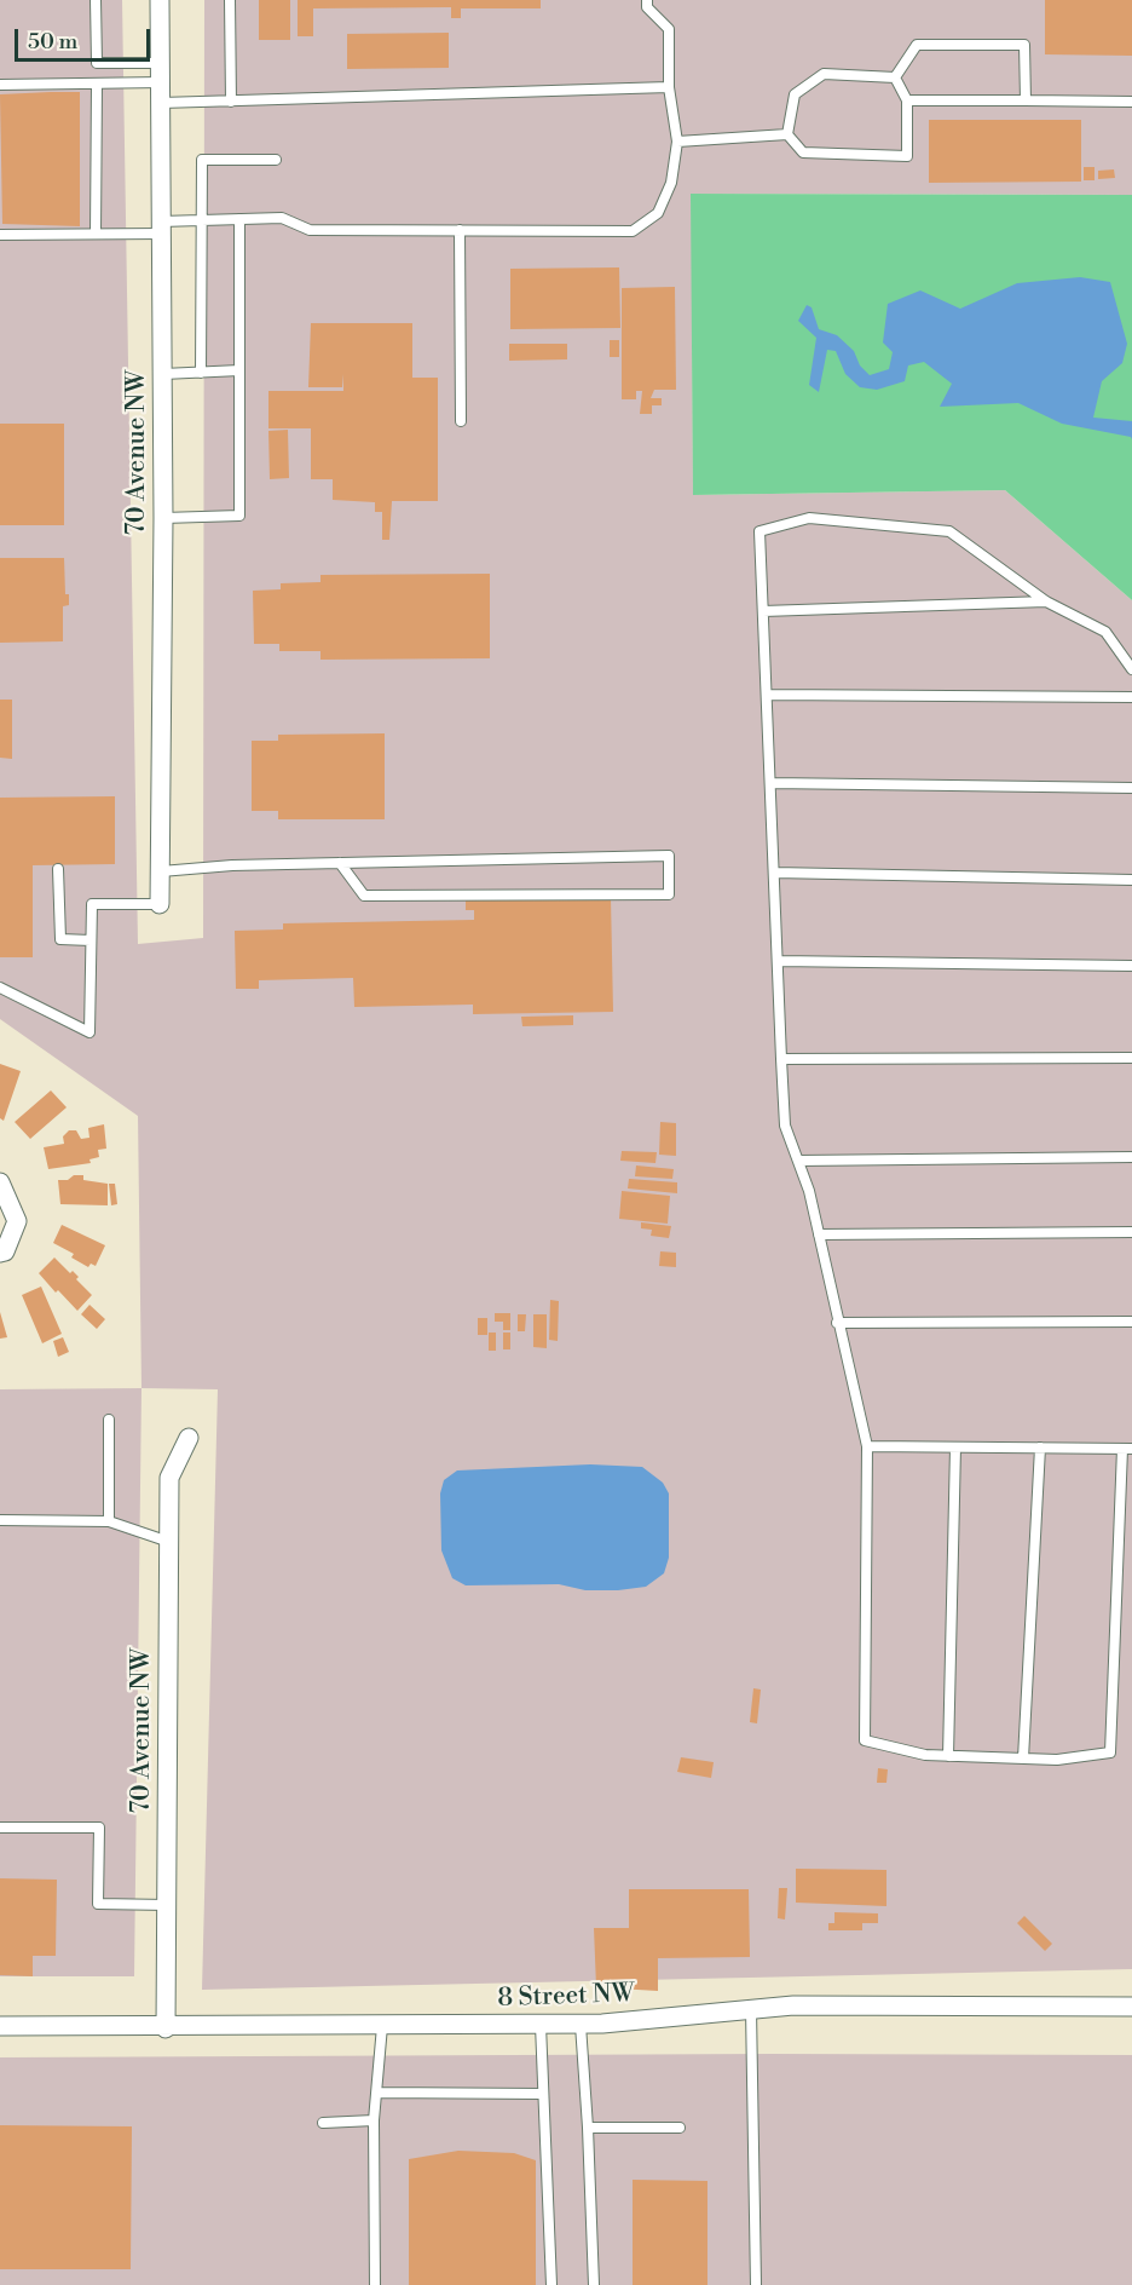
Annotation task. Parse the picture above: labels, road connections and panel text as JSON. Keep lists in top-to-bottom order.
{
  "streets": {
    "street": ["70 Avenue NW", "8 Street NW"]
  },
  "crossings": [
    ["70 Avenue NW", "8 Street NW"]
  ],
  "scale_bar": "50 m"
}
